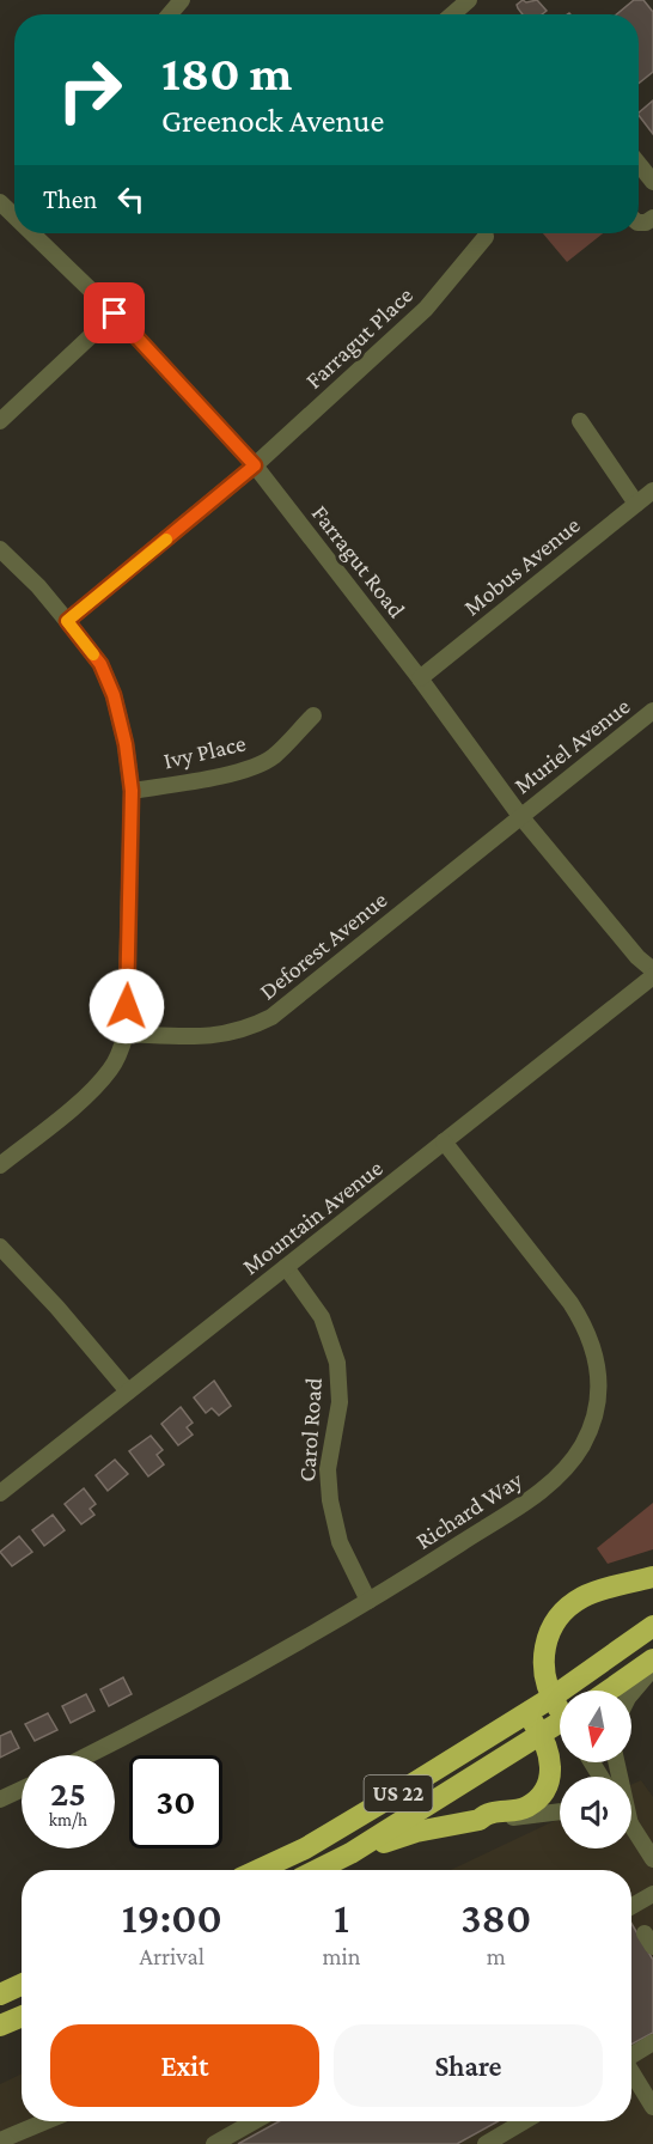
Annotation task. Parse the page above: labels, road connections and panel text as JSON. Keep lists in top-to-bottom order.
{
  "streets": {
    "highway": ["US 22"],
    "street": [
      "Farragut Place",
      "Farragut Road",
      "Mobus Avenue",
      "Muriel Avenue",
      "Ivy Place",
      "Deforest Avenue",
      "Mountain Avenue",
      "Carol Road",
      "Richard Way"
    ]
  },
  "crossings": [
    ["Farragut Place", "Farragut Road"],
    ["Farragut Road", "Mobus Avenue"],
    ["Farragut Road", "Muriel Avenue"],
    ["Farragut Road", "Deforest Avenue"],
    ["Muriel Avenue", "Deforest Avenue"],
    ["Mountain Avenue", "Carol Road"],
    ["Mountain Avenue", "Richard Way"],
    ["Carol Road", "Richard Way"]
  ],
  "north": "bottom",
  "page": {
    "turn": ["180 m", "Greenock Avenue"],
    "then": "Then",
    "speed": "25 km/h",
    "limit": "30",
    "eta": [
      "19:00",
      "Arrival",
      "1",
      "min",
      "380",
      "m"
    ],
    "buttons": ["Exit", "Share"]
  }
}
